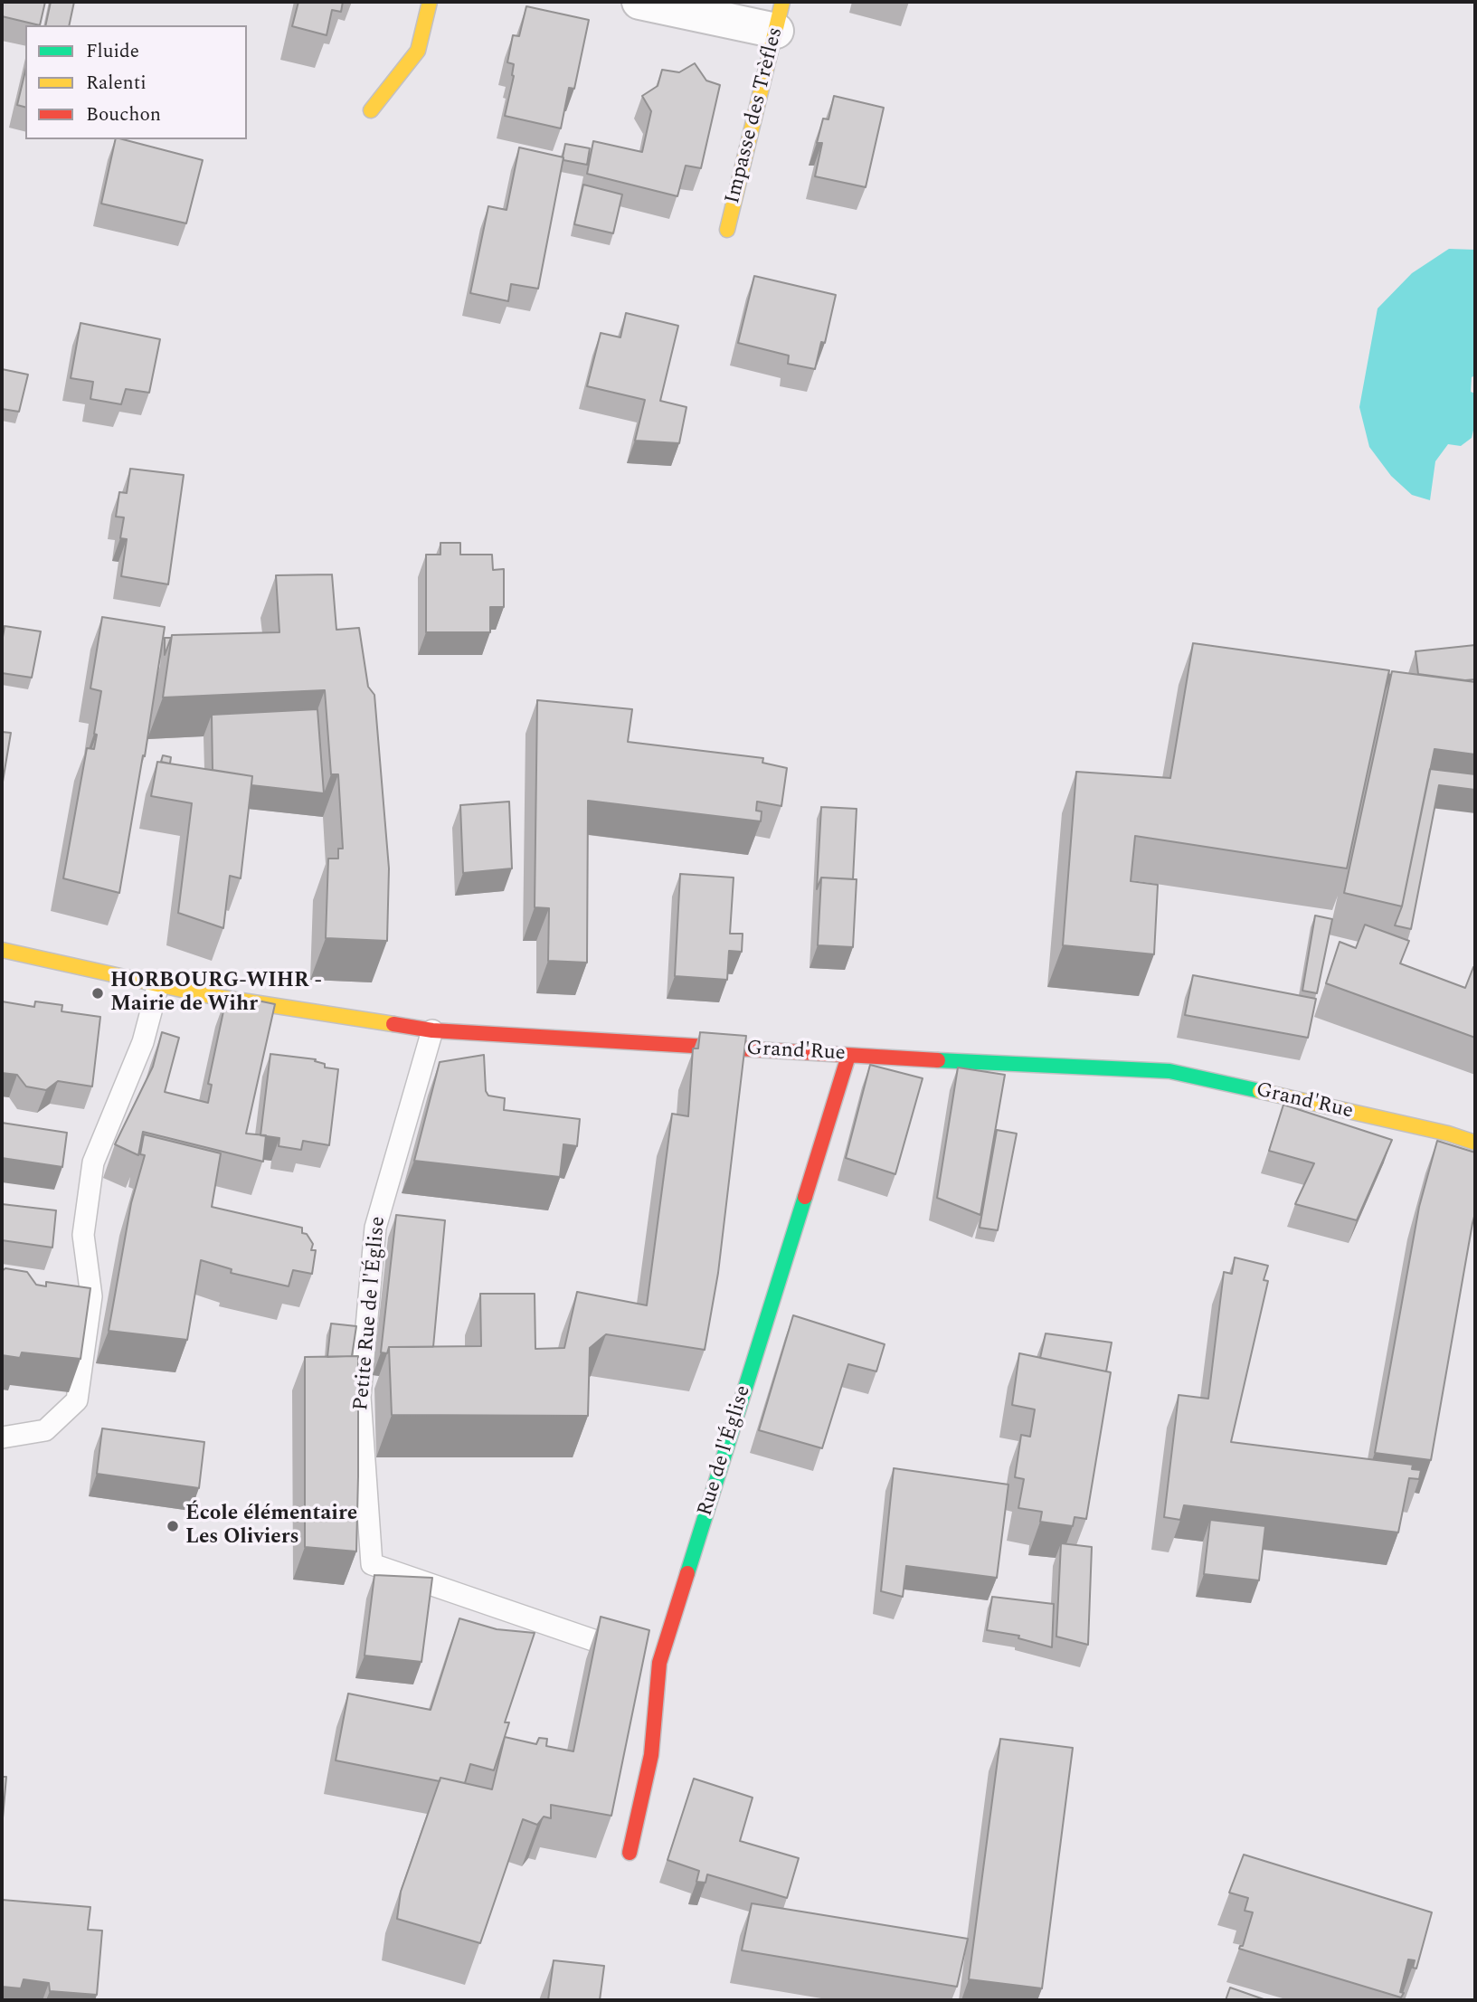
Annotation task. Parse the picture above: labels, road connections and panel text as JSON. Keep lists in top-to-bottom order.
{
  "streets": {
    "street": ["Impasse des Trèfles", "Grand'Rue", "Rue de l'Église"],
    "lane": ["Petite Rue de l'Église"]
  },
  "crossings": [
    ["Grand'Rue", "Petite Rue de l'Église"],
    ["Grand'Rue", "Rue de l'Église"],
    ["Petite Rue de l'Église", "Rue de l'Église"]
  ],
  "places": ["HORBOURG-WIHR - Mairie de Wihr", "École élémentaire Les Oliviers"],
  "legend": ["Fluide", "Ralenti", "Bouchon"]
}
